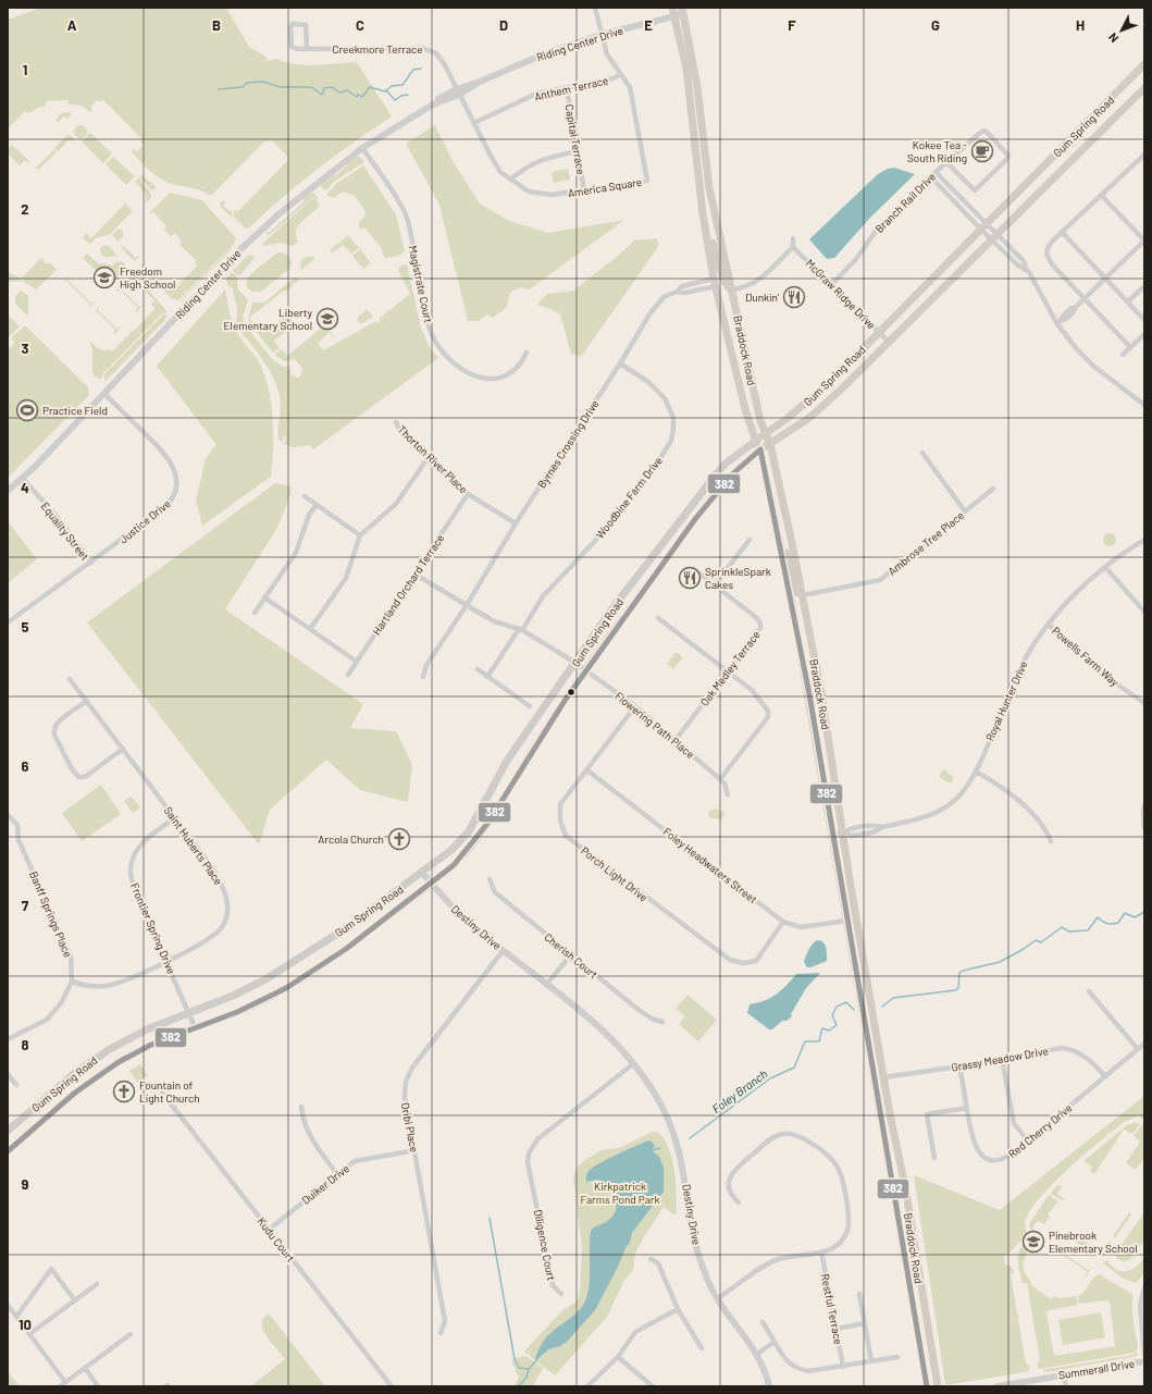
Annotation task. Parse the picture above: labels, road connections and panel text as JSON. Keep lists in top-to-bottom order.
{
  "streets": {
    "main road": ["Gum Spring Road", "Braddock Road"],
    "street": [
      "Riding Center Drive",
      "Creekmore Terrace",
      "Anthem Terrace",
      "Capital Terrace",
      "America Square",
      "Branch Rail Drive",
      "Magistrate Court",
      "McGraw Ridge Drive",
      "Byrnes Crossing Drive",
      "Thorton River Place",
      "Woodbine Farm Drive",
      "Justice Drive",
      "Equality Street",
      "Ambrose Tree Place",
      "Hartland Orchard Terrace",
      "Powells Farm Way",
      "Oak Medley Terrace",
      "Royal Hunter Drive",
      "Flowering Path Place",
      "Saint Huberts Place",
      "Foley Headwaters Street",
      "Porch Light Drive",
      "Banff Springs Place",
      "Destiny Drive",
      "Frontier Spring Drive",
      "Cherish Court",
      "Grassy Meadow Drive",
      "Oribi Place",
      "Red Cherry Drive",
      "Duiker Drive",
      "Kudu Court",
      "Diligence Court",
      "Restful Terrace",
      "Summerall Drive"
    ]
  },
  "crossings": [
    ["Riding Center Drive", "Creekmore Terrace"],
    ["Riding Center Drive", "America Square"],
    ["Riding Center Drive", "Magistrate Court"],
    ["Riding Center Drive", "Braddock Road"],
    ["Riding Center Drive", "Justice Drive"],
    ["Riding Center Drive", "Equality Street"],
    ["Creekmore Terrace", "America Square"],
    ["Anthem Terrace", "Capital Terrace"],
    ["Anthem Terrace", "America Square"],
    ["Gum Spring Road", "McGraw Ridge Drive"],
    ["Gum Spring Road", "Braddock Road"],
    ["Gum Spring Road", "Flowering Path Place"],
    ["Gum Spring Road", "Destiny Drive"],
    ["Gum Spring Road", "Frontier Spring Drive"],
    ["Capital Terrace", "America Square"],
    ["Branch Rail Drive", "McGraw Ridge Drive"],
    ["Braddock Road", "Byrnes Crossing Drive"],
    ["Braddock Road", "Ambrose Tree Place"],
    ["Braddock Road", "Royal Hunter Drive"],
    ["Braddock Road", "Foley Headwaters Street"],
    ["Braddock Road", "Grassy Meadow Drive"],
    ["Byrnes Crossing Drive", "Thorton River Place"],
    ["Byrnes Crossing Drive", "Woodbine Farm Drive"],
    ["Byrnes Crossing Drive", "Flowering Path Place"],
    ["Thorton River Place", "Hartland Orchard Terrace"],
    ["Woodbine Farm Drive", "Flowering Path Place"],
    ["Justice Drive", "Equality Street"],
    ["Hartland Orchard Terrace", "Flowering Path Place"],
    ["Powells Farm Way", "Royal Hunter Drive"],
    ["Oak Medley Terrace", "Flowering Path Place"],
    ["Flowering Path Place", "Porch Light Drive"],
    ["Saint Huberts Place", "Banff Springs Place"],
    ["Saint Huberts Place", "Frontier Spring Drive"],
    ["Foley Headwaters Street", "Porch Light Drive"],
    ["Destiny Drive", "Oribi Place"],
    ["Destiny Drive", "Diligence Court"],
    ["Grassy Meadow Drive", "Red Cherry Drive"],
    ["Oribi Place", "Duiker Drive"],
    ["Duiker Drive", "Kudu Court"]
  ],
  "water": ["Foley Branch"],
  "parks": ["Kirkpatrick Farms Pond Park"],
  "places": {
    "cafe": ["Kokee Tea - South Riding"],
    "school or university": ["Freedom High School", "Liberty Elementary School", "Pinebrook Elementary School"],
    "restaurant": ["Dunkin'", "SprinkleSpark Cakes"],
    "sports": ["Practice Field"],
    "church": ["Arcola Church", "Fountain of Light Church"]
  },
  "lines": ["transit line 382"],
  "north": "bottom left",
  "grid": {
    "columns": [
      "A",
      "B",
      "C",
      "D",
      "E",
      "F",
      "G",
      "H"
    ],
    "rows": [
      "1",
      "2",
      "3",
      "4",
      "5",
      "6",
      "7",
      "8",
      "9",
      "10"
    ]
  }
}
